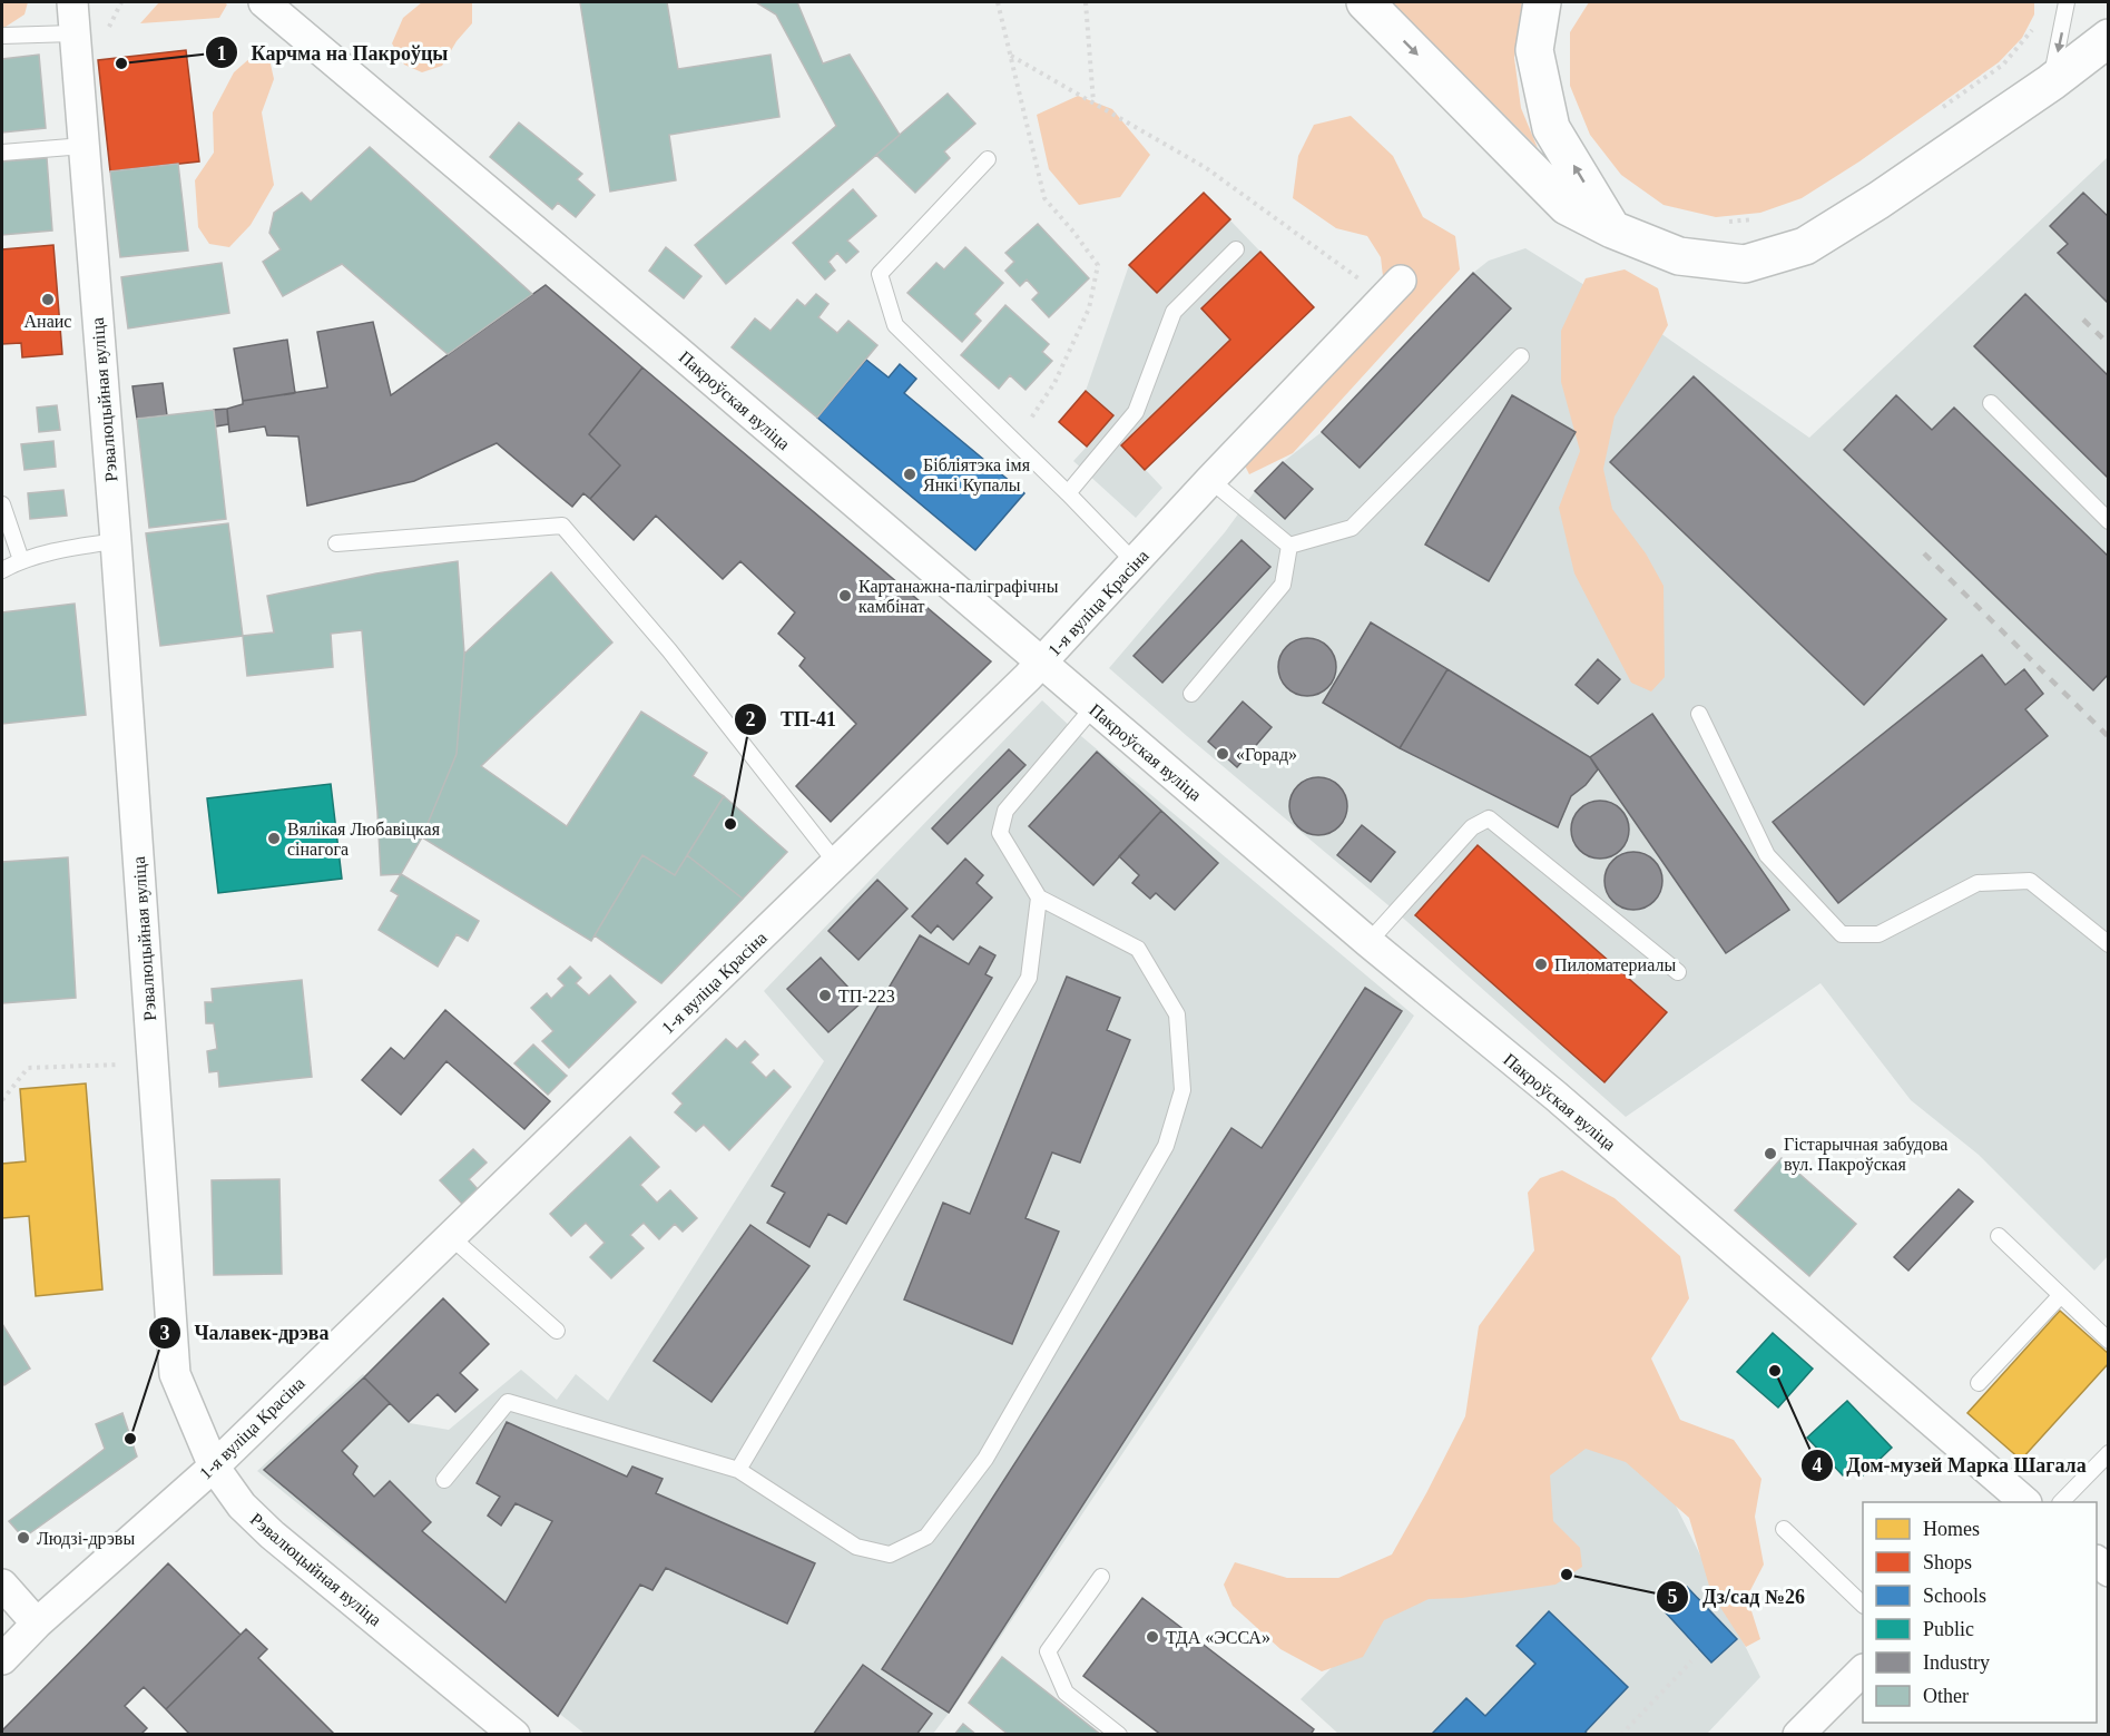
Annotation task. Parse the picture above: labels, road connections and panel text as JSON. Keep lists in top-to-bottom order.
{
  "streets": {
    "street": ["Рэвалюцыйная вуліца", "Пакроўская вуліца", "1-я вуліца Красіна"]
  },
  "crossings": [
    ["Рэвалюцыйная вуліца", "1-я вуліца Красіна"],
    ["Пакроўская вуліца", "1-я вуліца Красіна"]
  ],
  "places": [
    "Карчма на Пакроўцы",
    "Анаис",
    "Бібліятэка імя Янкі Купалы",
    "Картанажна-паліграфічны камбінат",
    "«Горад»",
    "ТП-41",
    "Вялікая Любавіцкая сінагога",
    "Пиломатериалы",
    "ТП-223",
    "Гістарычная забудова вул. Пакроўская",
    "Дом-музей Марка Шагала",
    "Чалавек-дрэва",
    "Людзі-дрэвы",
    "Дз/сад №26",
    "ТДА «ЭССА»"
  ],
  "legend": [
    "Homes",
    "Shops",
    "Schools",
    "Public",
    "Industry",
    "Other"
  ]
}
